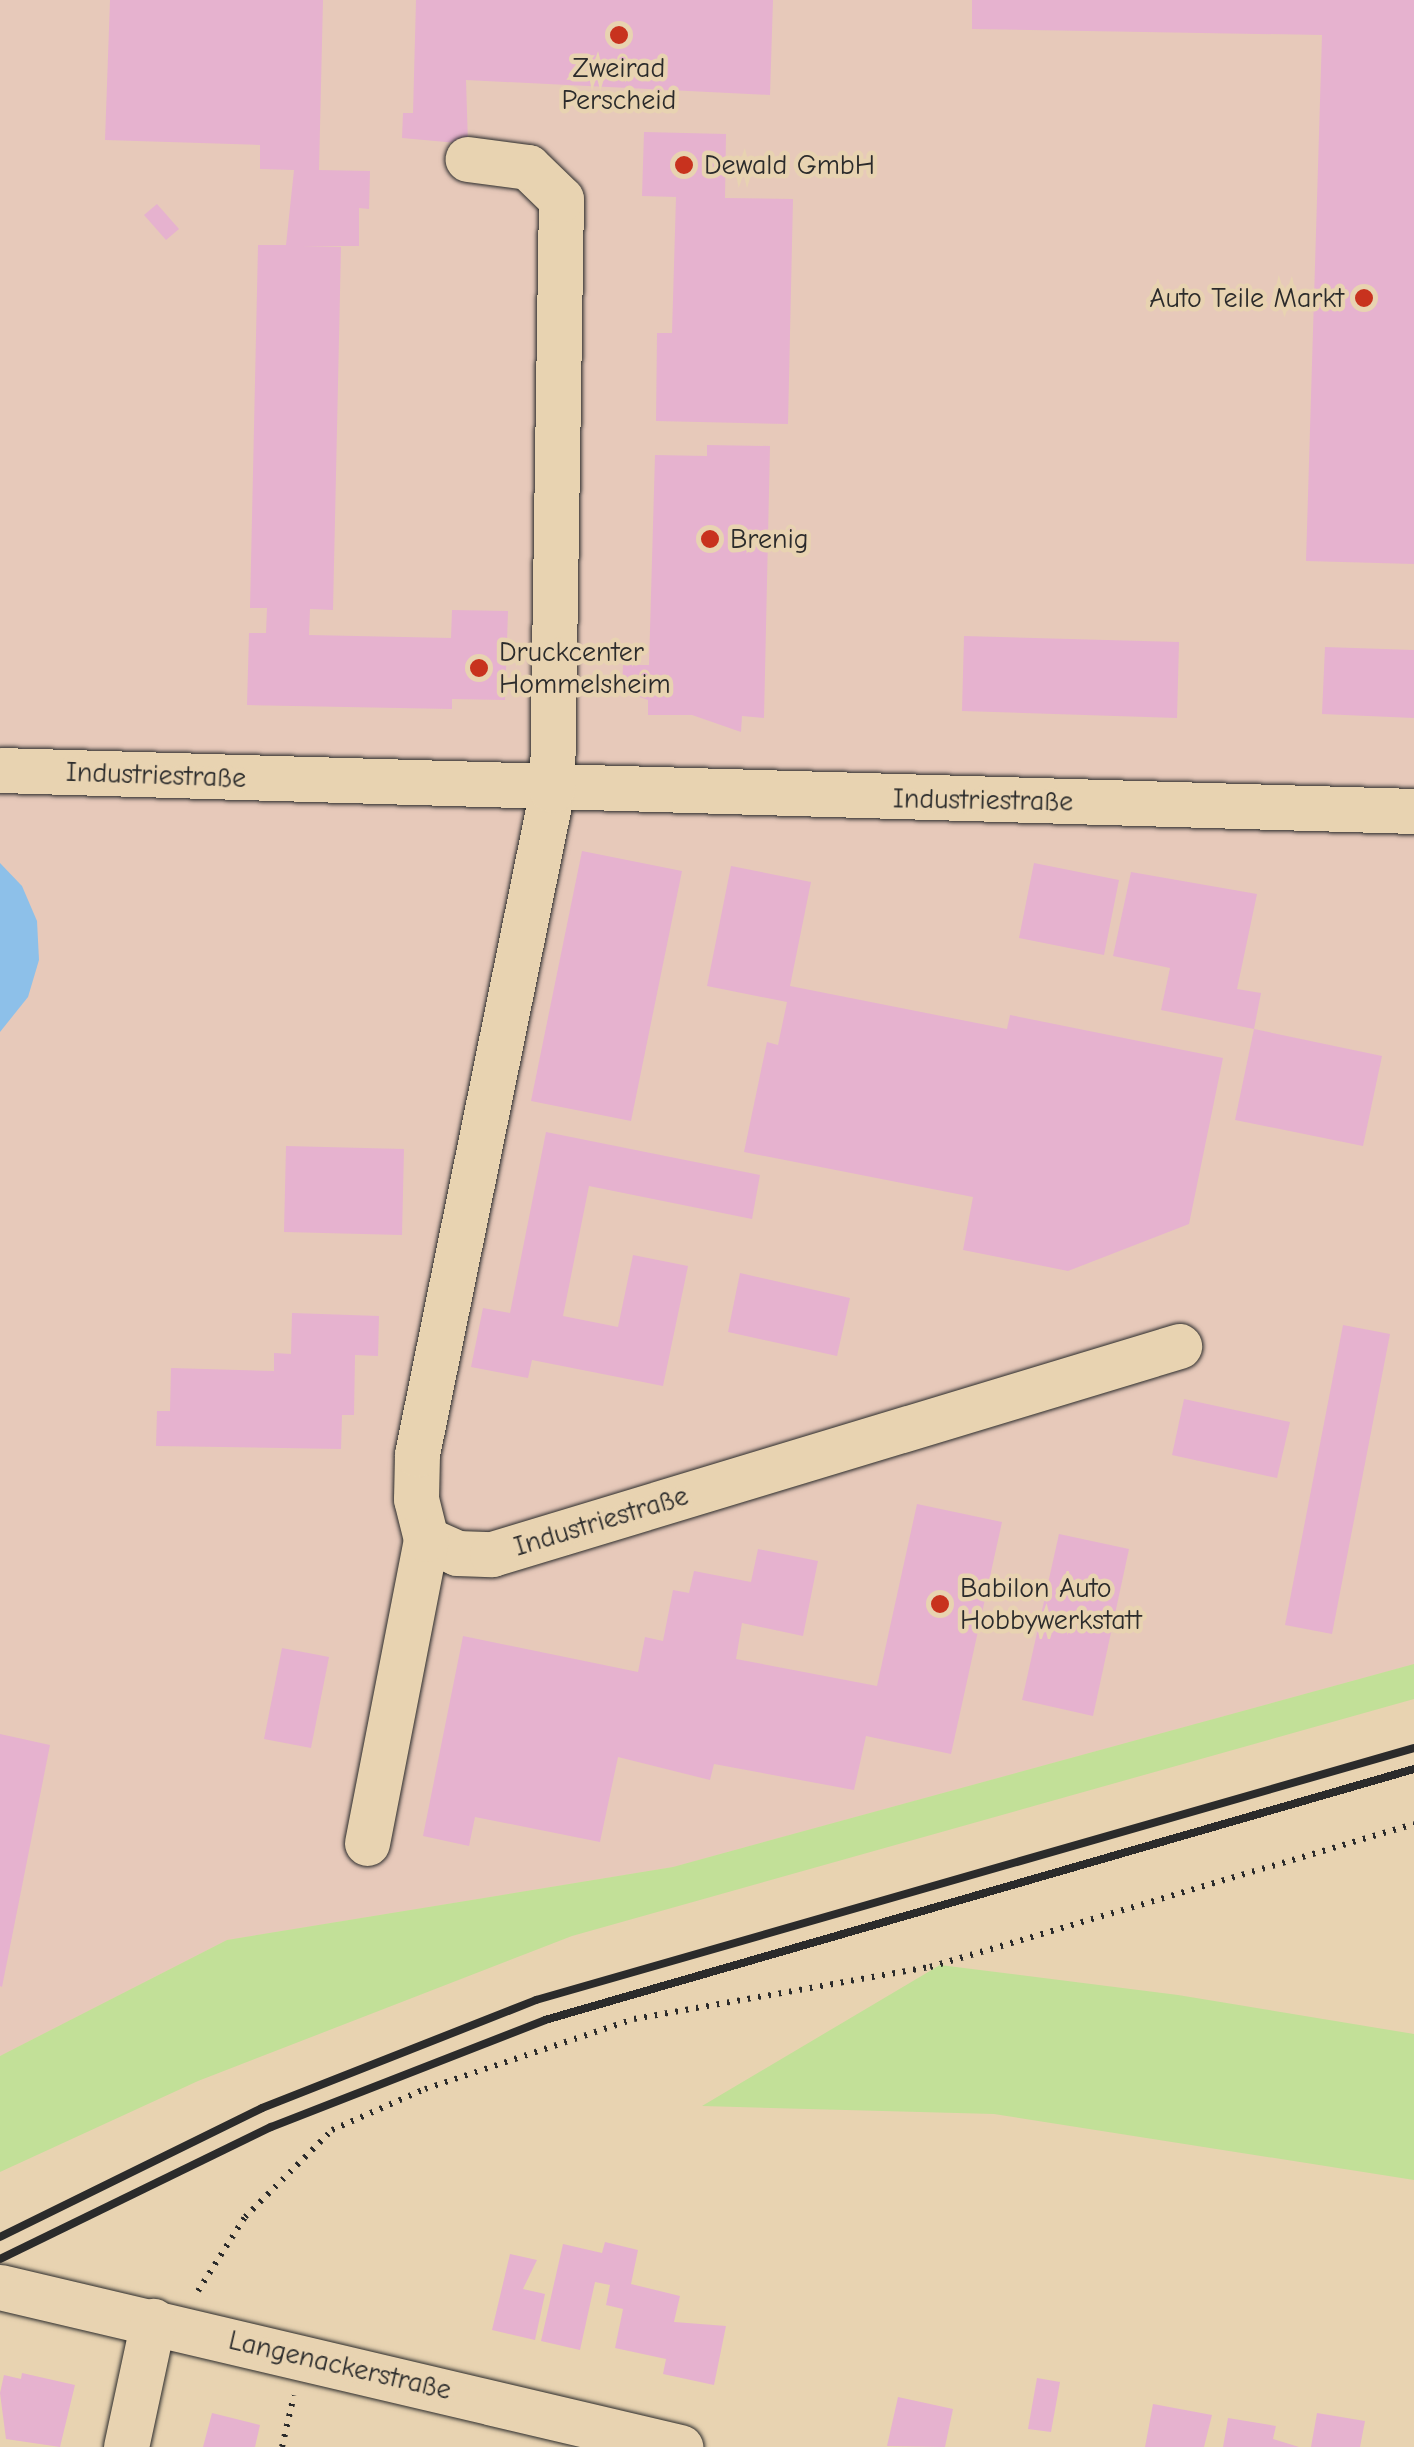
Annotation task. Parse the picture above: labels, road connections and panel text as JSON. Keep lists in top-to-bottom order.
{
  "streets": {
    "street": ["Industriestraße", "Langenackerstraße"]
  },
  "places": [
    "Zweirad Perscheid",
    "Dewald GmbH",
    "Auto Teile Markt",
    "Brenig",
    "Druckcenter Hommelsheim",
    "Babilon Auto Hobbywerkstatt"
  ]
}
